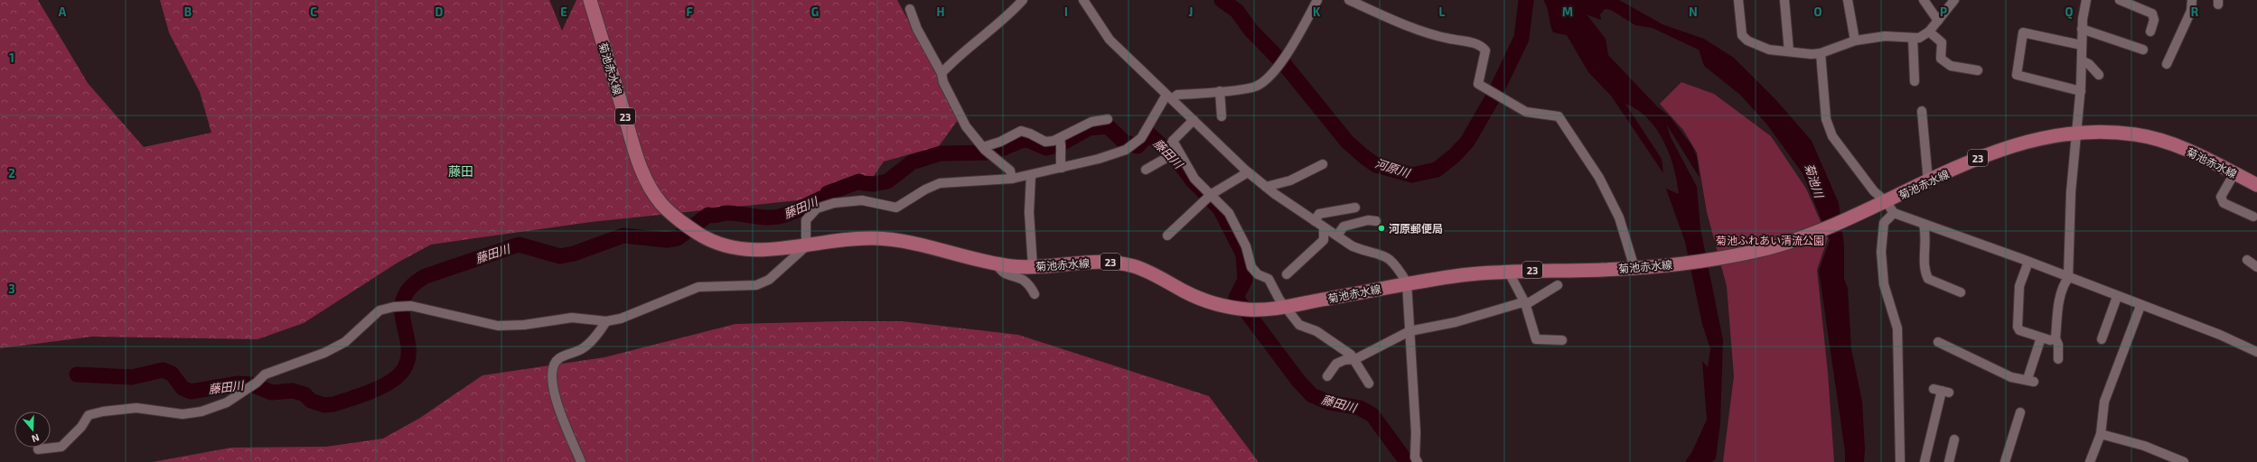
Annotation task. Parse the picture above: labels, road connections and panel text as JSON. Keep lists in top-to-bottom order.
{
  "streets": {
    "main road": ["菊池赤水線", "23"]
  },
  "districts": ["藤田"],
  "water": ["藤田川", "河原川", "菊池川"],
  "parks": ["菊池ふれあい清流公園"],
  "places": ["河原郵便局"],
  "north": "bottom",
  "grid": {
    "columns": [
      "A",
      "B",
      "C",
      "D",
      "E",
      "F",
      "G",
      "H",
      "I",
      "J",
      "K",
      "L",
      "M",
      "N",
      "O",
      "P",
      "Q",
      "R"
    ],
    "rows": ["1", "2", "3"]
  }
}
